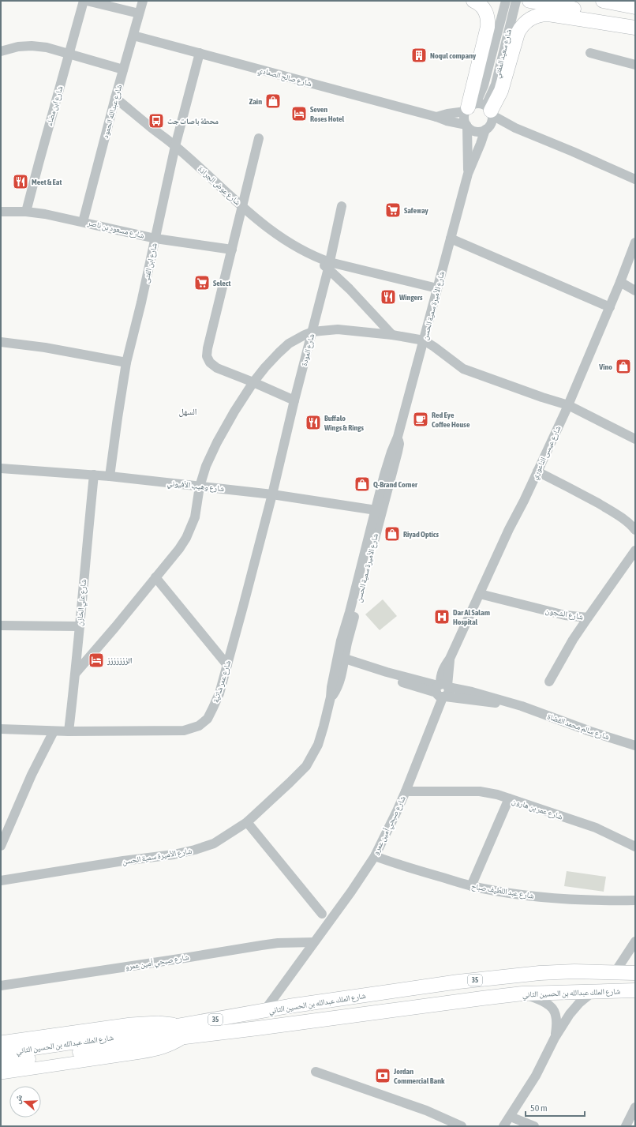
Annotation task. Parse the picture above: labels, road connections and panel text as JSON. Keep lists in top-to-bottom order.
{
  "streets": {
    "highway": ["35", "شارع الملك عبدالله بن الحسين الثاني"],
    "street": [
      "شارع سعيد المفتي",
      "شارع صالح الصمادي",
      "شارع ابن مضاء",
      "شارع عبدالله الحمود",
      "شارع عوض الجراذة",
      "شارع مسعود بن ناصر",
      "شارع ابن الفتى",
      "شارع الأميرة سمية الحسن",
      "شارع المودة",
      "شارع عيسى الناعوري",
      "شارع وهيب الأفيوني",
      "شارع علي الخازن",
      "شارع الشجون",
      "شارع عمر شاتية",
      "شارع سالم محمد القضاة",
      "شارع عمر بن هارون",
      "شارع صبحي أمين عمرو",
      "شارع عبد اللطيف صباح"
    ]
  },
  "crossings": [
    ["شارع سعيد المفتي", "شارع صالح الصمادي"],
    ["شارع سعيد المفتي", "شارع الأميرة سمية الحسن"],
    ["شارع صالح الصمادي", "شارع عبدالله الحمود"],
    ["شارع صالح الصمادي", "شارع ابن الفتى"],
    ["شارع صالح الصمادي", "شارع الأميرة سمية الحسن"],
    ["شارع ابن مضاء", "شارع مسعود بن ناصر"],
    ["شارع عبدالله الحمود", "شارع عوض الجراذة"],
    ["شارع عبدالله الحمود", "شارع مسعود بن ناصر"],
    ["شارع عوض الجراذة", "شارع ابن الفتى"],
    ["شارع عوض الجراذة", "شارع الأميرة سمية الحسن"],
    ["شارع عوض الجراذة", "شارع المودة"],
    ["شارع مسعود بن ناصر", "شارع ابن الفتى"],
    ["شارع ابن الفتى", "شارع وهيب الأفيوني"],
    ["شارع الأميرة سمية الحسن", "شارع وهيب الأفيوني"],
    ["شارع الأميرة سمية الحسن", "شارع سالم محمد القضاة"],
    ["شارع المودة", "شارع وهيب الأفيوني"],
    ["شارع المودة", "شارع عمر شاتية"],
    ["شارع عيسى الناعوري", "شارع الشجون"],
    ["شارع عيسى الناعوري", "شارع سالم محمد القضاة"],
    ["شارع عيسى الناعوري", "شارع صبحي أمين عمرو"],
    ["شارع وهيب الأفيوني", "شارع علي الخازن"],
    ["شارع وهيب الأفيوني", "شارع عمر شاتية"],
    ["شارع علي الخازن", "شارع عمر شاتية"],
    ["شارع سالم محمد القضاة", "شارع صبحي أمين عمرو"],
    ["شارع عمر بن هارون", "شارع عبد اللطيف صباح"],
    ["شارع صبحي أمين عمرو", "شارع عبد اللطيف صباح"],
    ["شارع صبحي أمين عمرو", "شارع الملك عبدالله بن الحسين الثاني"]
  ],
  "districts": ["السهل"],
  "places": {
    "building": ["Noqul company"],
    "shop": [
      "Zain",
      "Vino",
      "Q-Brand Corner",
      "Riyad Optics"
    ],
    "hotel": ["Seven Roses Hotel", "الززززززز"],
    "bus stop": ["محطة باصات جت"],
    "restaurant": ["Meet & Eat", "Wingers", "Buffalo Wings & Rings"],
    "supermarket": ["Safeway", "Select"],
    "cafe": ["Red Eye Coffee House"],
    "hospital": ["Dar Al Salam Hospital"],
    "bank": ["Jordan Commercial Bank"]
  },
  "scale_bar": "50 m",
  "north": "left"
}
